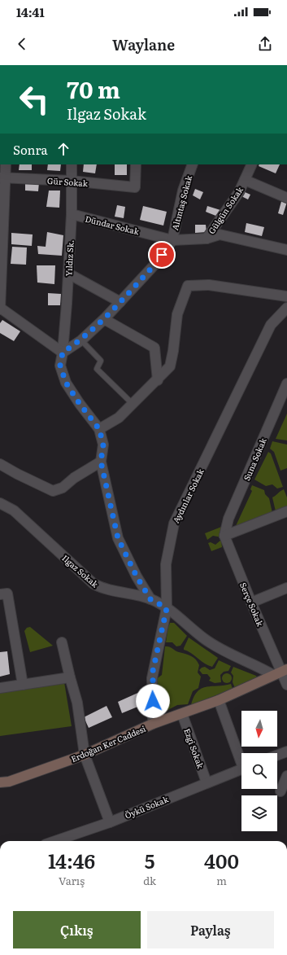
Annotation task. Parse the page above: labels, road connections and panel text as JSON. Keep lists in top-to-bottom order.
{
  "streets": {
    "main road": ["Erdoğan Ker Caddesi"],
    "street": [
      "Gür Sokak",
      "Altıntaş Sokak",
      "Gülgün Sokak",
      "Dündar Sokak",
      "Yıldız Sk.",
      "Suna Sokak",
      "Aydınlar Sokak",
      "Ilgaz Sokak",
      "Serçe Sokak",
      "Ezgi Sokak",
      "Öykü Sokak"
    ]
  },
  "crossings": [
    ["Gür Sokak", "Yıldız Sk."],
    ["Altıntaş Sokak", "Dündar Sokak"],
    ["Altıntaş Sokak", "Yıldız Sk."],
    ["Gülgün Sokak", "Dündar Sokak"],
    ["Dündar Sokak", "Yıldız Sk."],
    ["Suna Sokak", "Serçe Sokak"],
    ["Aydınlar Sokak", "Ilgaz Sokak"],
    ["Aydınlar Sokak", "Erdoğan Ker Caddesi"],
    ["Ilgaz Sokak", "Serçe Sokak"],
    ["Ilgaz Sokak", "Erdoğan Ker Caddesi"],
    ["Serçe Sokak", "Erdoğan Ker Caddesi"],
    ["Erdoğan Ker Caddesi", "Ezgi Sokak"],
    ["Ezgi Sokak", "Öykü Sokak"]
  ],
  "north": "bottom",
  "page": {
    "status": "14:41",
    "header": "Waylane",
    "turn": ["70 m", "Ilgaz Sokak"],
    "then": "Sonra",
    "eta": [
      "14:46",
      "Varış",
      "5",
      "dk",
      "400",
      "m"
    ],
    "buttons": ["Çıkış", "Paylaş"]
  }
}
